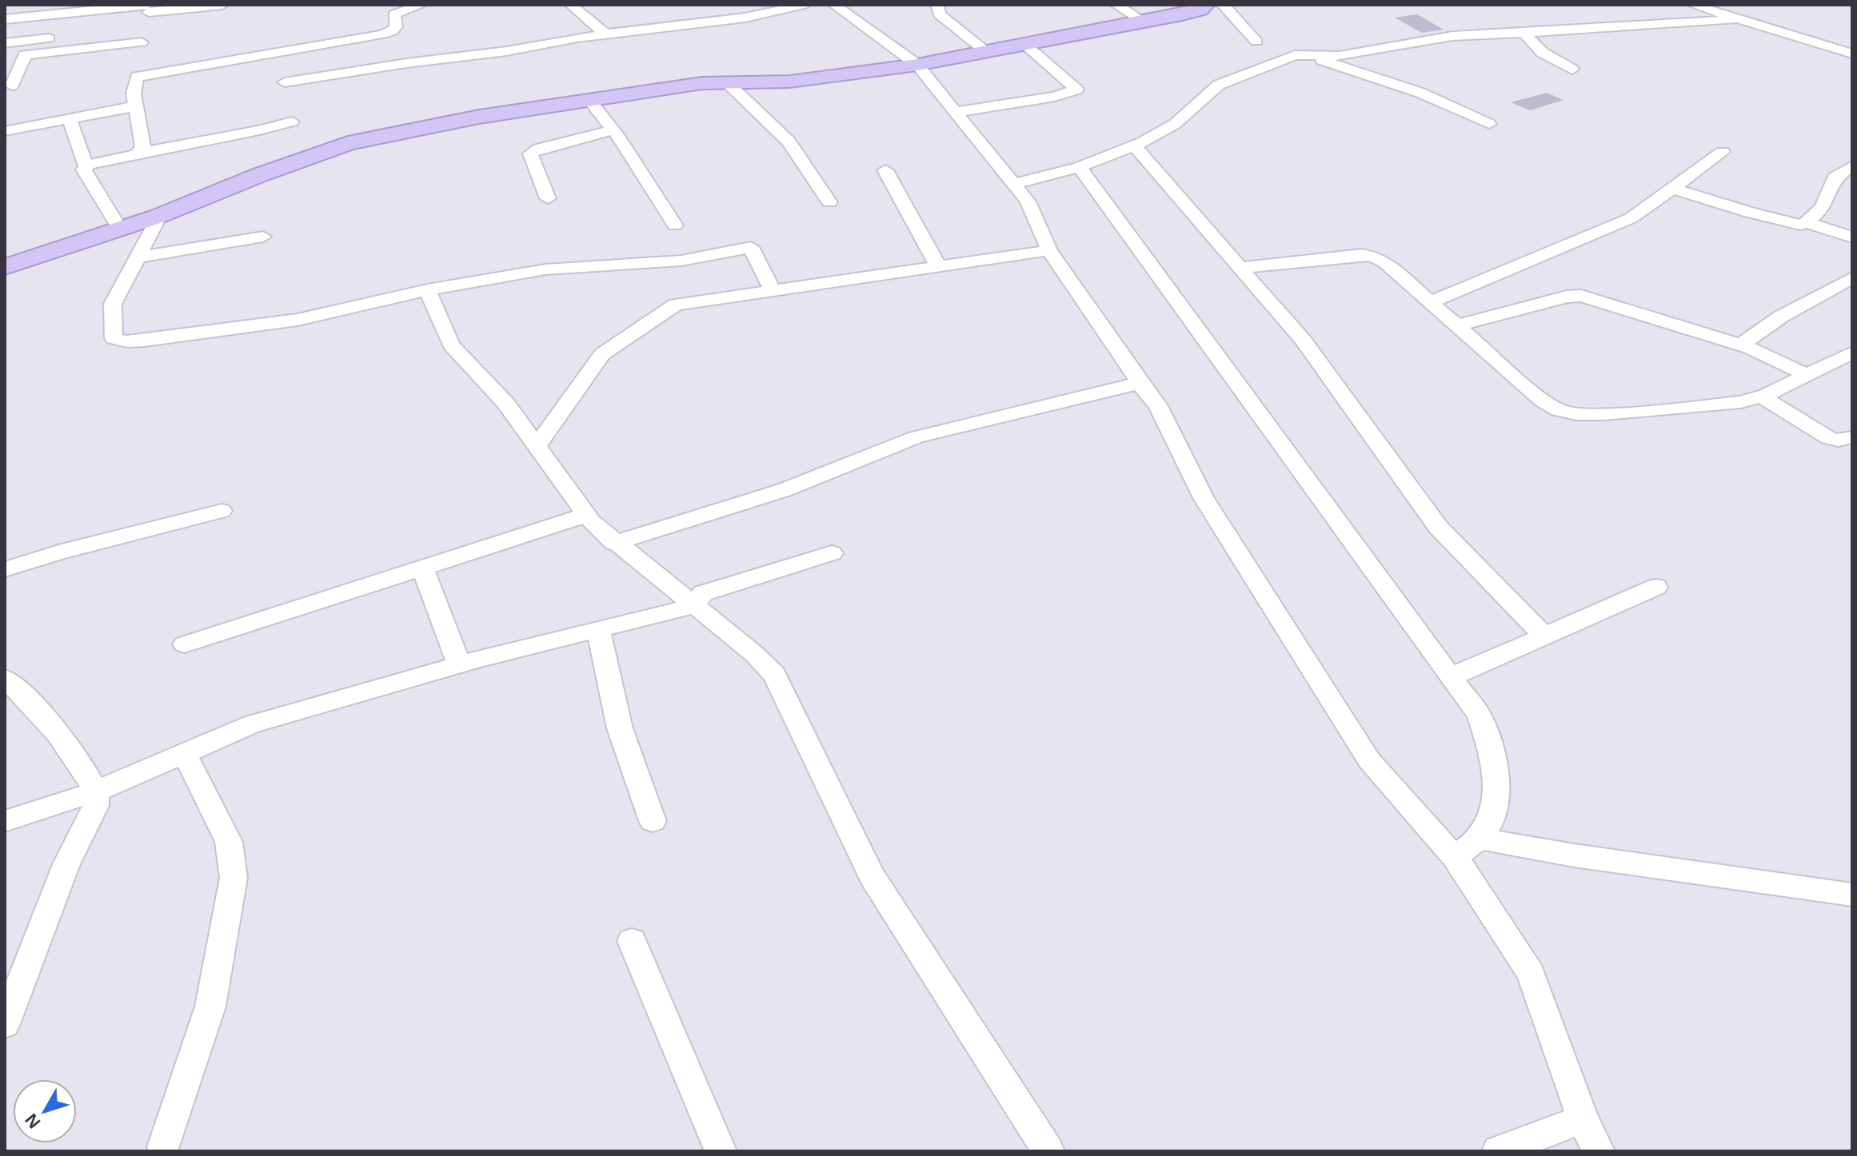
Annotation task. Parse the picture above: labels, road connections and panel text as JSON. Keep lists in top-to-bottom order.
{
  "north": "bottom left"
}
